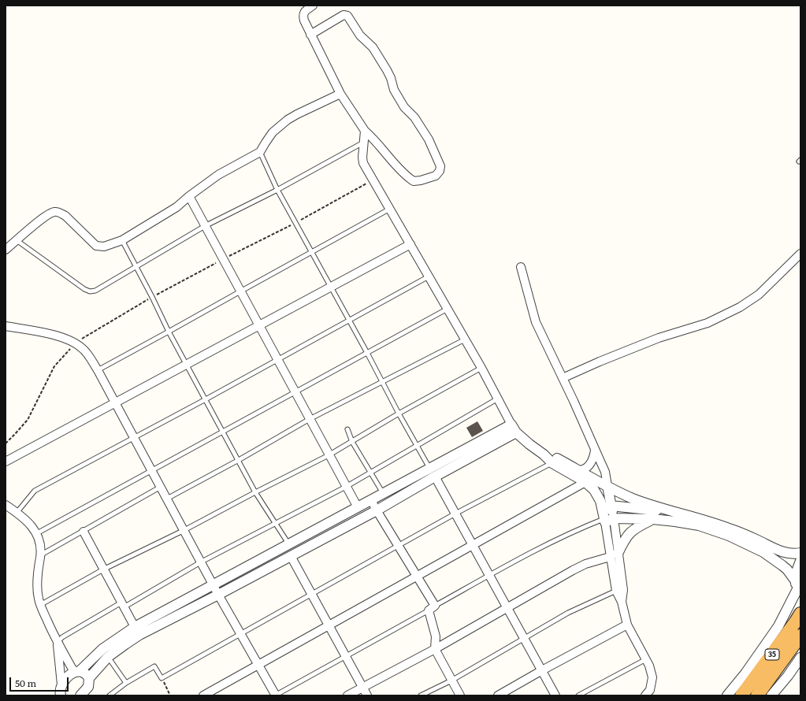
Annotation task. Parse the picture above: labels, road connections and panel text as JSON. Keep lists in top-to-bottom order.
{
  "streets": {
    "highway": ["35"]
  },
  "scale_bar": "50 m"
}
